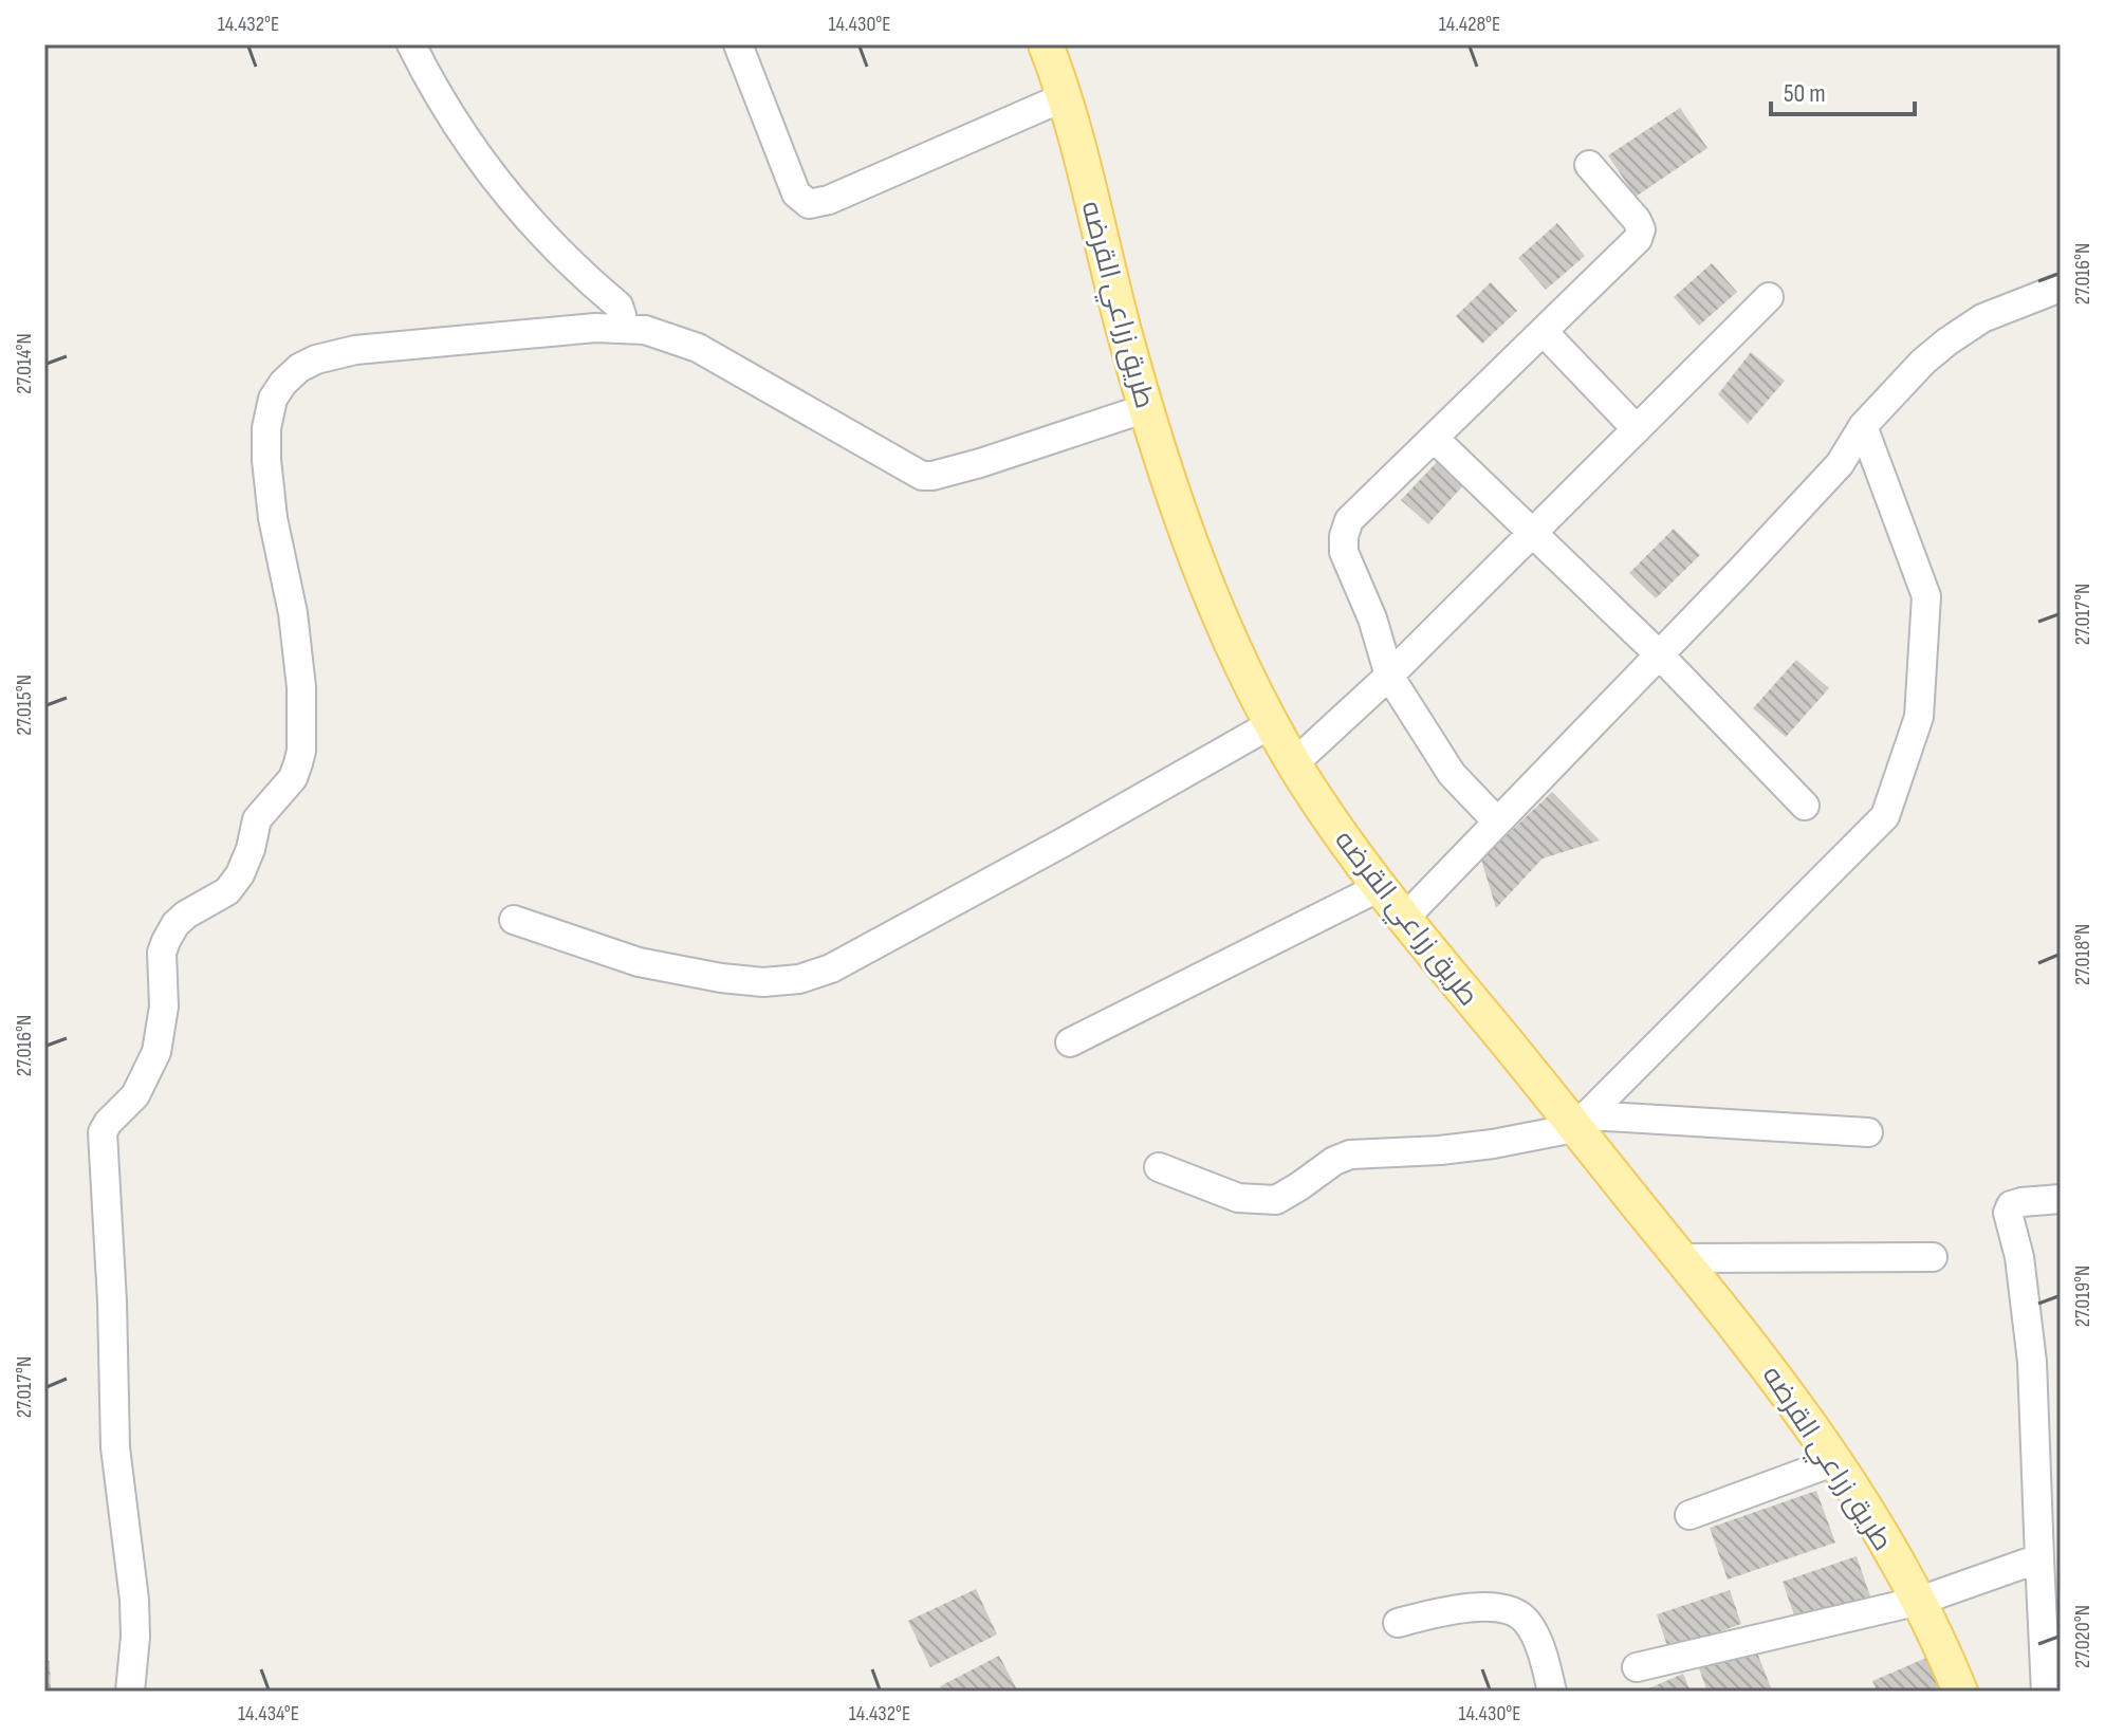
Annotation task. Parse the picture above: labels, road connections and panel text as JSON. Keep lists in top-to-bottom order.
{
  "streets": {
    "main road": ["طريق زراعي القرضه"]
  },
  "scale_bar": "50 m",
  "coordinates": [
    "14.432°E",
    "14.430°E",
    "14.428°E",
    "27.016°N",
    "27.014°N",
    "27.017°N",
    "27.015°N",
    "27.018°N",
    "27.019°N",
    "27.020°N",
    "14.434°E"
  ]
}
